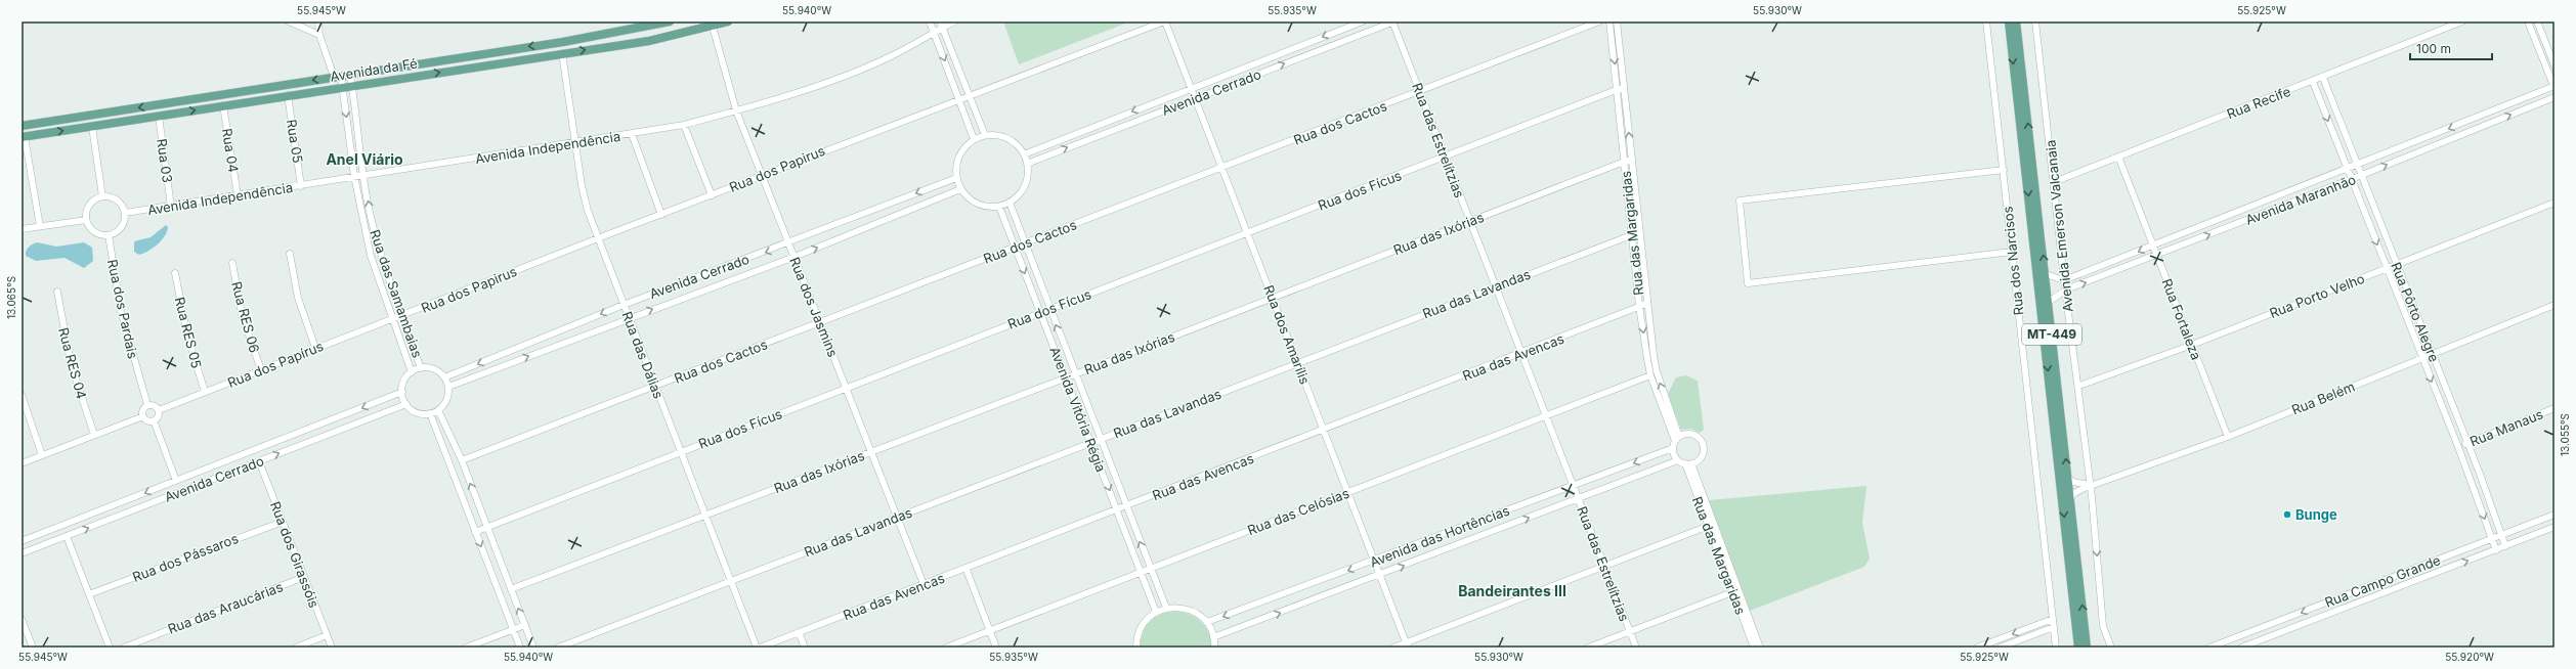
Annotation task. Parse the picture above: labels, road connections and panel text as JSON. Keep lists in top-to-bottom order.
{
  "streets": {
    "main road": ["Avenida da Fé", "MT-449"],
    "street": [
      "Avenida Cerrado",
      "Rua Recife",
      "Rua dos Cactos",
      "Rua das Estrelítzias",
      "Rua 05",
      "Avenida Independência",
      "Rua 04",
      "Rua 03",
      "Rua dos Papirus",
      "Rua dos Fícus",
      "Avenida Maranhão",
      "Avenida Emerson Valcanaia",
      "Rua das Ixórias",
      "Rua das Margaridas",
      "Rua dos Narcisos",
      "Rua das Samambaias",
      "Rua das Lavandas",
      "Rua Porto Velho",
      "Rua dos Jasmins",
      "Rua dos Pardais",
      "Rua Pôrto Alegre",
      "Rua RES 06",
      "Rua Fortaleza",
      "Rua RES 05",
      "Rua dos Amarílis",
      "Rua das Dálias",
      "Rua das Avencas",
      "Rua RES 04",
      "Rua dos Papírus",
      "Rua Belém",
      "Avenida Vitória Régia",
      "Rua Manaus",
      "Rua das Celósias",
      "Avenida das Hortências",
      "Rua dos Girassóis",
      "Rua dos Pássaros",
      "Rua Campo Grande",
      "Rua das Araucárias"
    ]
  },
  "crossings": [
    ["Avenida da Fé", "Rua 05"],
    ["Avenida da Fé", "Rua 04"],
    ["Avenida da Fé", "Rua 03"],
    ["Avenida da Fé", "Rua das Samambaias"],
    ["Avenida da Fé", "Rua dos Jasmins"],
    ["Avenida da Fé", "Rua das Dálias"],
    ["Avenida Cerrado", "Rua das Estrelítzias"],
    ["Avenida Cerrado", "Rua das Samambaias"],
    ["Avenida Cerrado", "Rua dos Jasmins"],
    ["Avenida Cerrado", "Rua dos Amarílis"],
    ["Avenida Cerrado", "Rua das Dálias"],
    ["Avenida Cerrado", "Avenida Vitória Régia"],
    ["Avenida Cerrado", "Rua dos Girassóis"],
    ["Rua Recife", "Avenida Emerson Valcanaia"],
    ["Rua Recife", "Rua Pôrto Alegre"],
    ["Rua Recife", "Rua Fortaleza"],
    ["Rua dos Cactos", "Rua das Estrelítzias"],
    ["Rua dos Cactos", "Rua dos Jasmins"],
    ["Rua dos Cactos", "Rua dos Amarílis"],
    ["Rua dos Cactos", "Rua das Dálias"],
    ["Rua dos Cactos", "Avenida Vitória Régia"],
    ["Rua das Estrelítzias", "Rua dos Fícus"],
    ["Rua das Estrelítzias", "Rua das Ixórias"],
    ["Rua das Estrelítzias", "Rua das Lavandas"],
    ["Rua das Estrelítzias", "Rua das Avencas"],
    ["Rua das Estrelítzias", "Rua das Celósias"],
    ["Rua das Estrelítzias", "Avenida das Hortências"],
    ["Rua 05", "Avenida Independência"],
    ["Avenida Independência", "Rua 04"],
    ["Avenida Independência", "Rua 03"],
    ["Avenida Independência", "Rua das Samambaias"],
    ["Avenida Independência", "Rua dos Jasmins"],
    ["Avenida Independência", "Rua dos Pardais"],
    ["Avenida Independência", "Rua das Dálias"],
    ["Rua dos Papirus", "Rua das Samambaias"],
    ["Rua dos Papirus", "Rua dos Jasmins"],
    ["Rua dos Papirus", "Rua dos Amarílis"],
    ["Rua dos Papirus", "Rua das Dálias"],
    ["Rua dos Papirus", "Rua dos Papírus"],
    ["Rua dos Fícus", "Rua das Margaridas"],
    ["Rua dos Fícus", "Rua dos Jasmins"],
    ["Rua dos Fícus", "Rua dos Amarílis"],
    ["Rua dos Fícus", "Rua das Dálias"],
    ["Rua dos Fícus", "Avenida Vitória Régia"],
    ["Avenida Maranhão", "Avenida Emerson Valcanaia"],
    ["Avenida Maranhão", "Rua Pôrto Alegre"],
    ["Avenida Maranhão", "Rua Fortaleza"],
    ["Avenida Maranhão", "MT-449"],
    ["Avenida Emerson Valcanaia", "Rua Porto Velho"],
    ["Avenida Emerson Valcanaia", "Rua Belém"],
    ["Rua das Ixórias", "Rua das Margaridas"],
    ["Rua das Ixórias", "Rua dos Jasmins"],
    ["Rua das Ixórias", "Rua dos Amarílis"],
    ["Rua das Ixórias", "Rua das Dálias"],
    ["Rua das Ixórias", "Avenida Vitória Régia"],
    ["Rua das Margaridas", "Rua das Lavandas"],
    ["Rua das Margaridas", "Rua das Avencas"],
    ["Rua das Margaridas", "Rua das Celósias"],
    ["Rua das Margaridas", "Avenida das Hortências"],
    ["Rua das Samambaias", "Rua dos Papírus"],
    ["Rua das Lavandas", "Rua dos Jasmins"],
    ["Rua das Lavandas", "Rua dos Amarílis"],
    ["Rua das Lavandas", "Rua das Dálias"],
    ["Rua das Lavandas", "Avenida Vitória Régia"],
    ["Rua Porto Velho", "Rua Pôrto Alegre"],
    ["Rua Porto Velho", "Rua Fortaleza"],
    ["Rua dos Jasmins", "Rua das Avencas"],
    ["Rua dos Pardais", "Rua dos Papírus"],
    ["Rua Pôrto Alegre", "Rua Belém"],
    ["Rua Pôrto Alegre", "Rua Manaus"],
    ["Rua Pôrto Alegre", "Rua Campo Grande"],
    ["Rua RES 06", "Rua dos Papírus"],
    ["Rua Fortaleza", "Rua Belém"],
    ["Rua RES 05", "Rua dos Papírus"],
    ["Rua dos Amarílis", "Rua das Avencas"],
    ["Rua dos Amarílis", "Rua das Celósias"],
    ["Rua dos Amarílis", "Avenida das Hortências"],
    ["MT-449", "Rua Belém"],
    ["Rua das Dálias", "Rua das Avencas"],
    ["Rua das Avencas", "Avenida Vitória Régia"],
    ["Avenida Vitória Régia", "Rua das Celósias"],
    ["Rua dos Girassóis", "Rua dos Pássaros"],
    ["Rua dos Girassóis", "Rua das Araucárias"]
  ],
  "districts": ["Anel Viário", "Bandeirantes III"],
  "places": ["Bunge"],
  "scale_bar": "100 m",
  "coordinates": [
    "55.945°W",
    "55.940°W",
    "55.935°W",
    "55.930°W",
    "55.925°W",
    "13.065°S",
    "13.055°S",
    "55.920°W"
  ]
}
